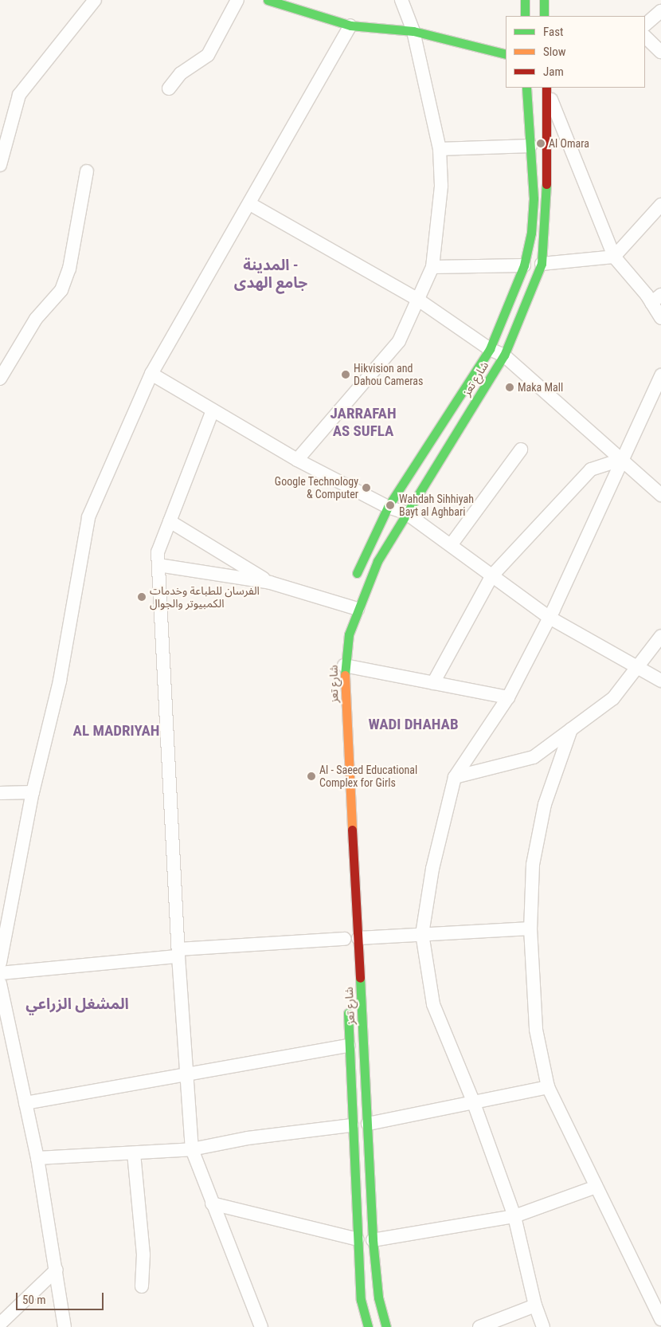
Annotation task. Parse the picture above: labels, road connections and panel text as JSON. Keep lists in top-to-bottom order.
{
  "streets": {
    "main road": ["شارع تعز"]
  },
  "districts": [
    "المدينة - جامع الهدى",
    "JARRAFAH AS SUFLA",
    "WADI DHAHAB",
    "AL MADRIYAH",
    "المشغل الزراعي"
  ],
  "places": [
    "Al Omara",
    "Hikvision and Dahou Cameras",
    "Maka Mall",
    "Google Technology & Computer",
    "Wahdah Sihhiyah Bayt al Aghbari",
    "الفرسان للطباعة وخدمات الكمبيوتر والجوال",
    "Al - Saeed Educational Complex for Girls"
  ],
  "legend": ["Fast", "Slow", "Jam"],
  "scale_bar": "50 m"
}
